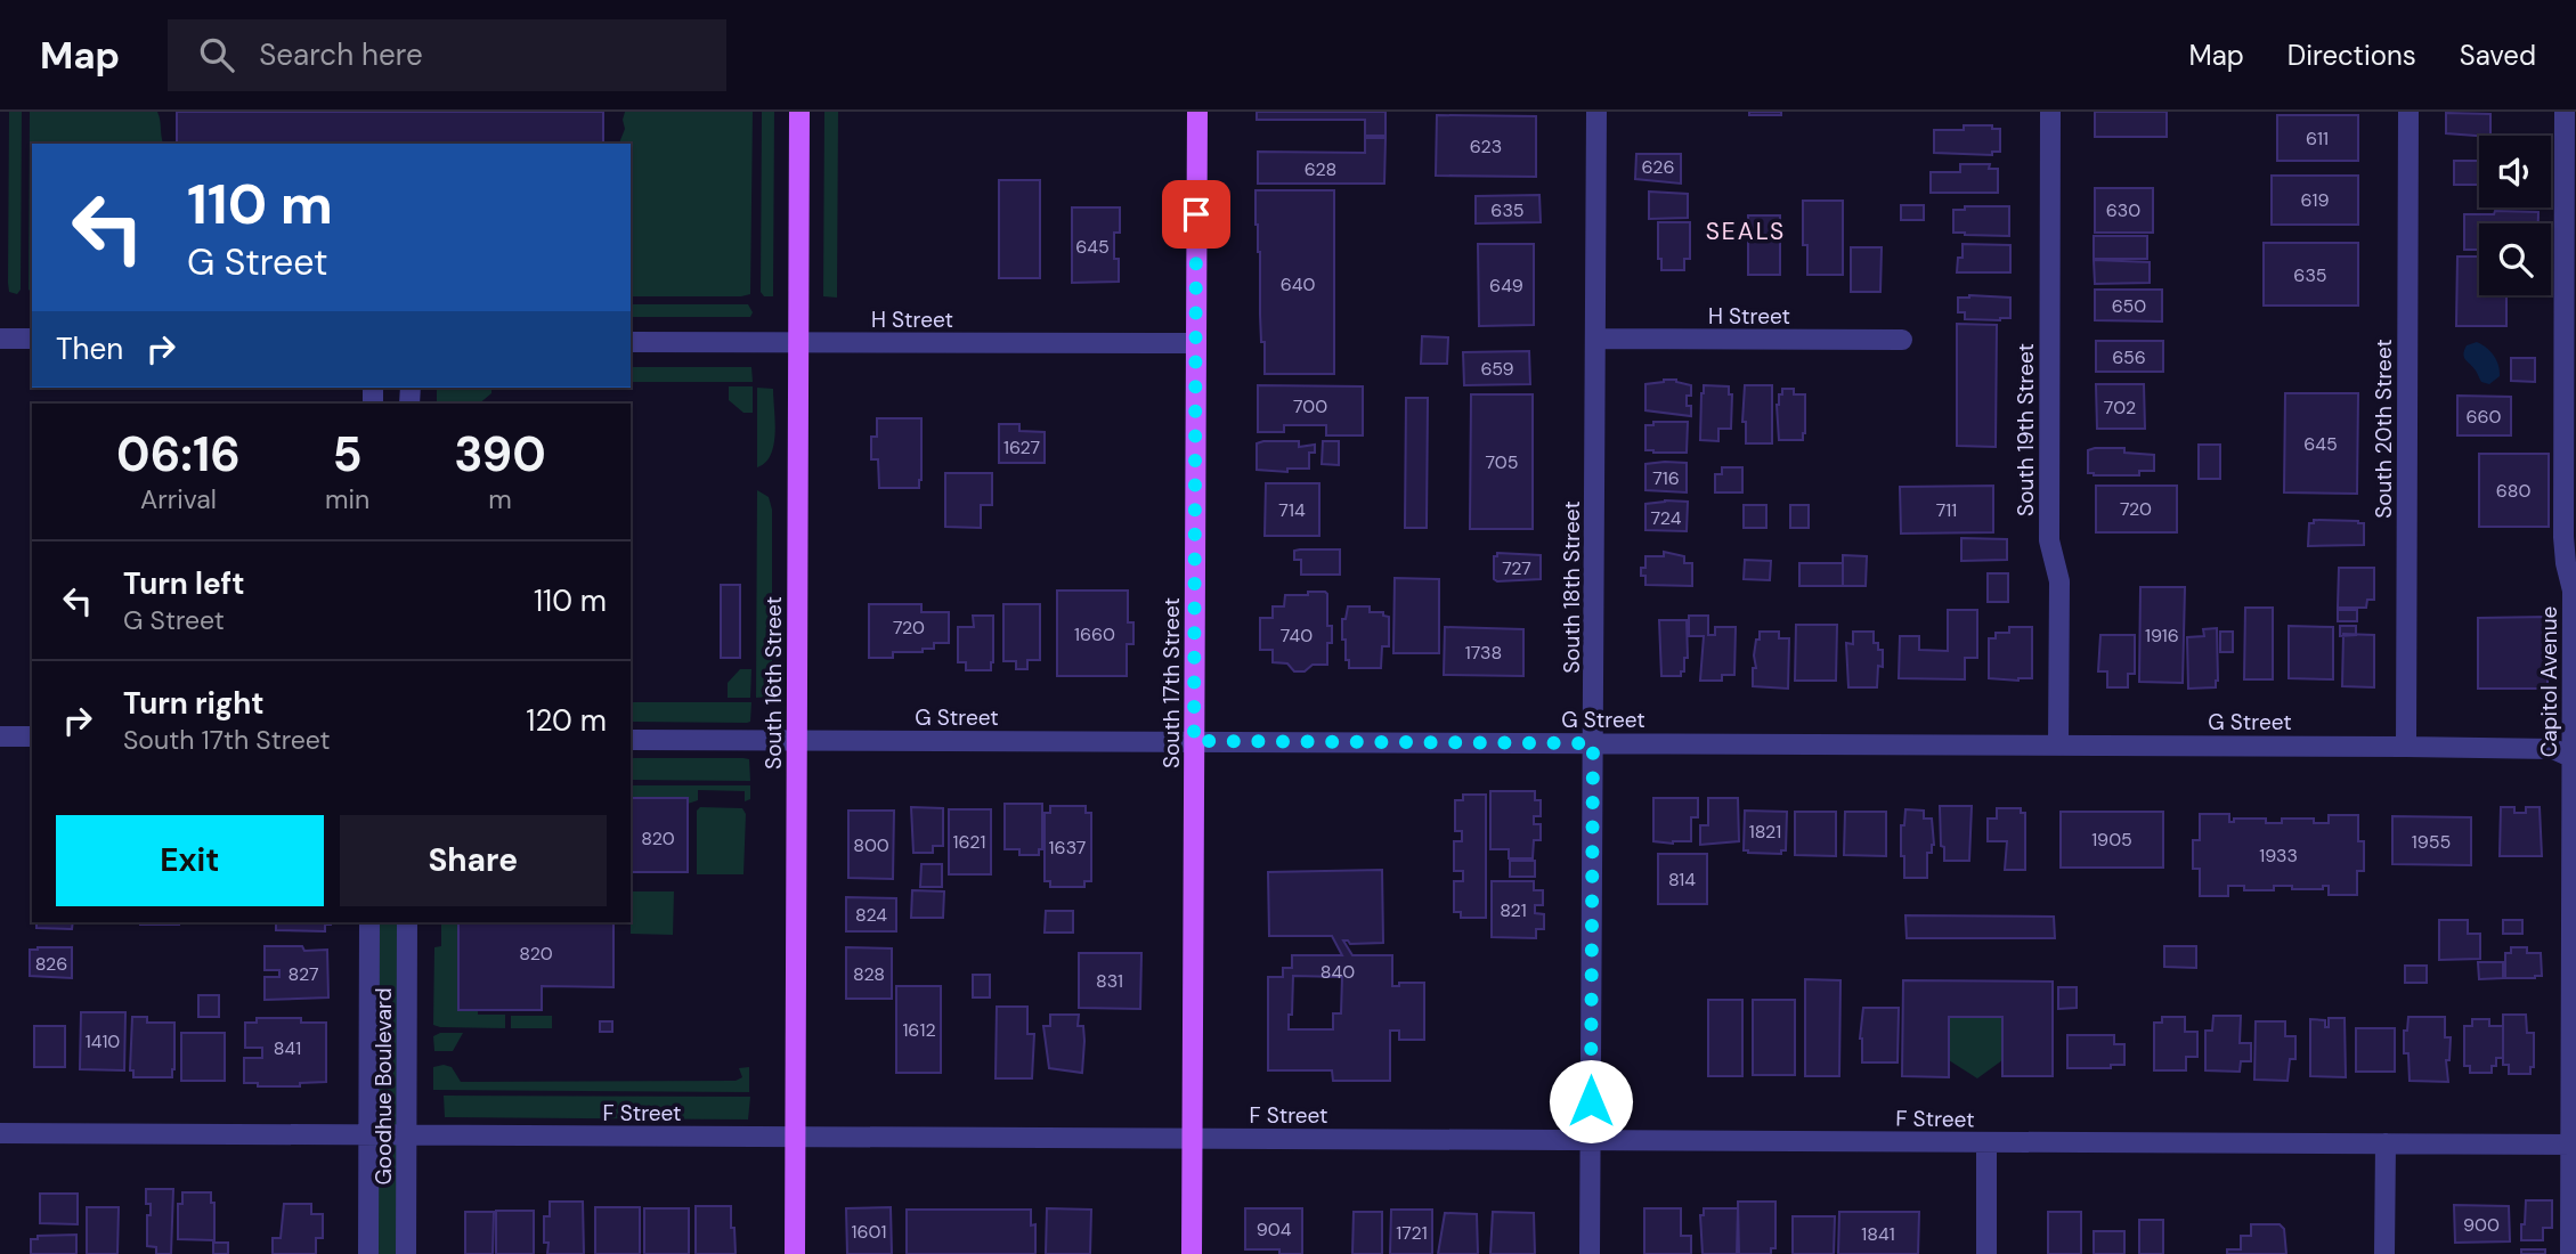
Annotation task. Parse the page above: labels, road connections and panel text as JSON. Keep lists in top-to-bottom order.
{
  "streets": {
    "main road": ["South 16th Street", "South 17th Street"],
    "street": [
      "H Street",
      "South 20th Street",
      "South 19th Street",
      "South 18th Street",
      "Capitol Avenue",
      "G Street",
      "Goodhue Boulevard",
      "F Street"
    ]
  },
  "crossings": [
    ["H Street", "South 18th Street"],
    ["H Street", "South 16th Street"],
    ["H Street", "South 17th Street"],
    ["South 20th Street", "G Street"],
    ["South 19th Street", "G Street"],
    ["South 18th Street", "G Street"],
    ["South 18th Street", "F Street"],
    ["Capitol Avenue", "G Street"],
    ["Capitol Avenue", "F Street"],
    ["South 16th Street", "G Street"],
    ["South 16th Street", "F Street"],
    ["South 17th Street", "G Street"],
    ["South 17th Street", "F Street"],
    ["Goodhue Boulevard", "F Street"]
  ],
  "districts": ["SEALS"],
  "house_numbers": [
    "611",
    "623",
    "626",
    "628",
    "619",
    "635",
    "630",
    "645",
    "635",
    "640",
    "649",
    "650",
    "656",
    "659",
    "700",
    "702",
    "660",
    "645",
    "1627",
    "705",
    "716",
    "680",
    "720",
    "714",
    "711",
    "724",
    "727",
    "720",
    "1660",
    "740",
    "1916",
    "1738",
    "1821",
    "820",
    "1905",
    "1621",
    "1955",
    "800",
    "1637",
    "1933",
    "814",
    "821",
    "824",
    "820",
    "826",
    "840",
    "827",
    "828",
    "831",
    "1612",
    "1410",
    "841",
    "900",
    "904",
    "1601",
    "1721",
    "1841"
  ],
  "page": {
    "header": "Map",
    "search": "Search here",
    "nav": ["Map", "Directions", "Saved"],
    "turn": ["110 m", "G Street"],
    "then": "Then",
    "eta": [
      "06:16",
      "Arrival",
      "5",
      "min",
      "390",
      "m"
    ],
    "list": [
      {
        "name": "Turn left",
        "note": "G Street",
        "value": "110 m"
      },
      {
        "name": "Turn right",
        "note": "South 17th Street",
        "value": "120 m"
      }
    ],
    "buttons": ["Exit", "Share"]
  }
}
